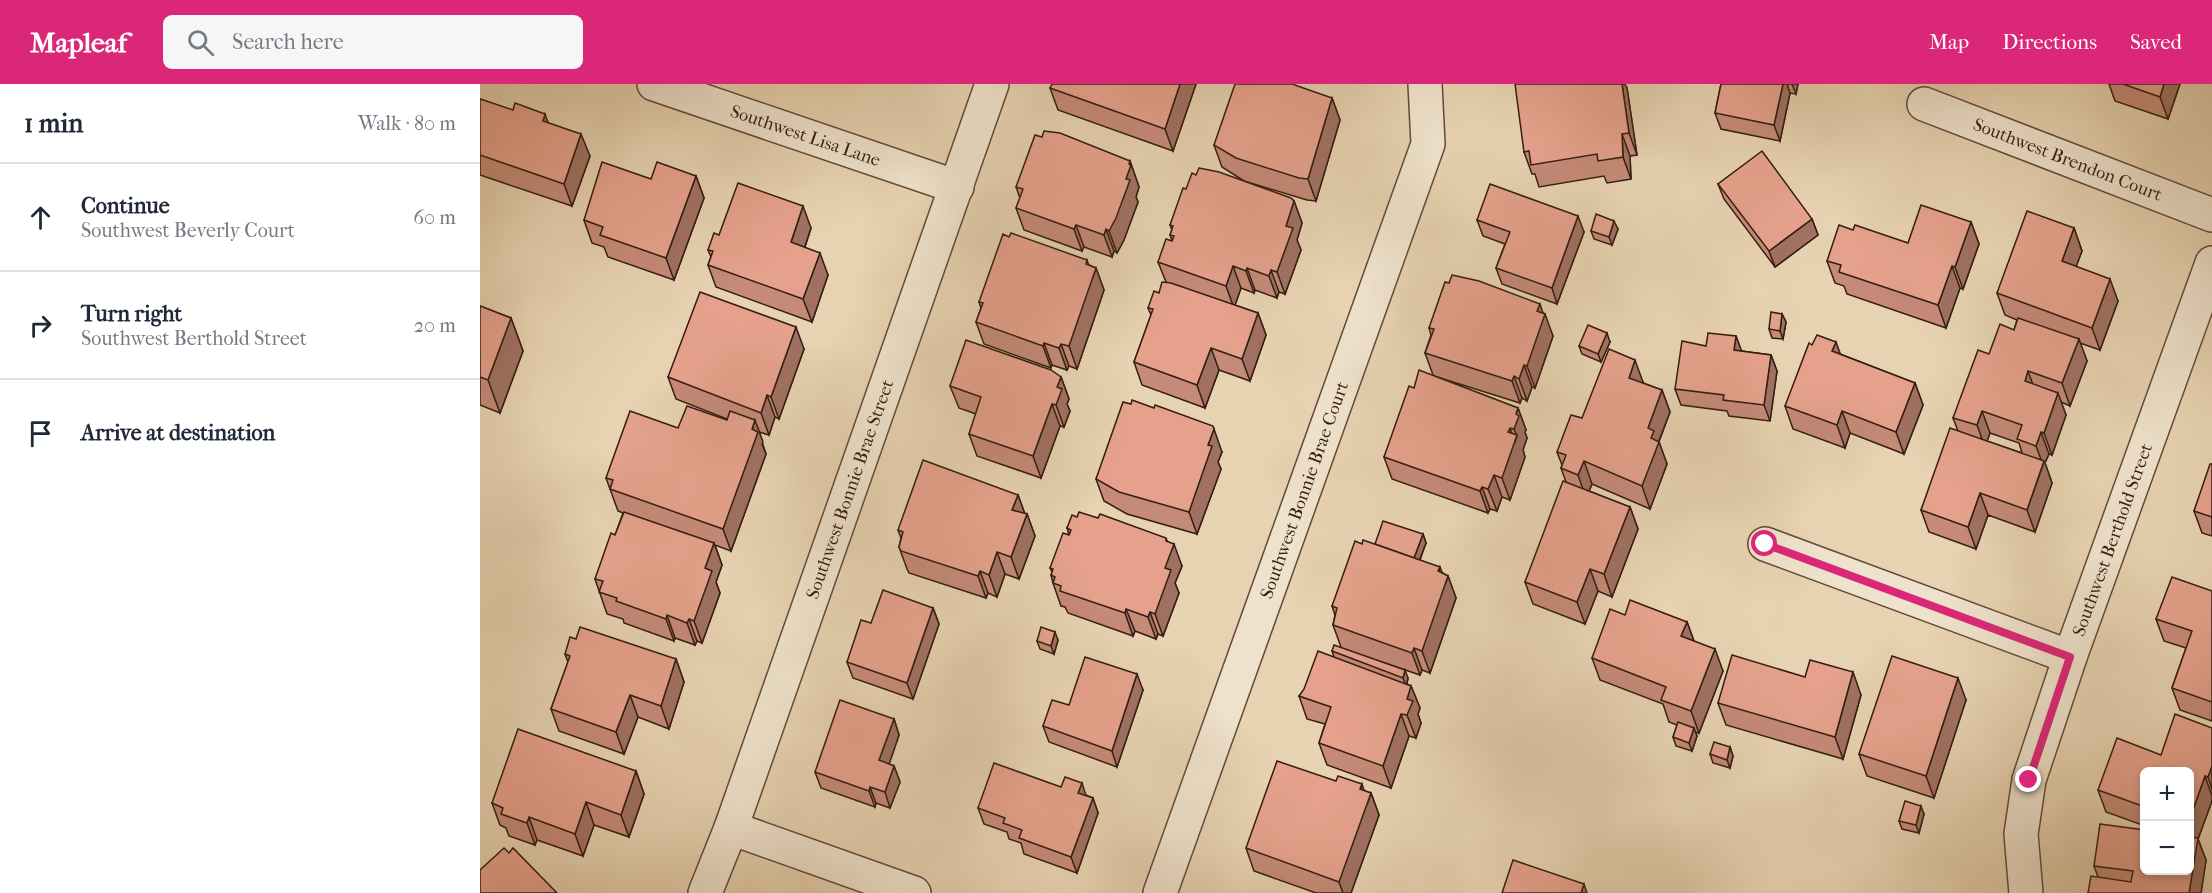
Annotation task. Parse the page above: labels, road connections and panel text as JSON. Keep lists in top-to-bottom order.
{
  "streets": {
    "street": [
      "Southwest Lisa Lane",
      "Southwest Brendon Court",
      "Southwest Bonnie Brae Street",
      "Southwest Bonnie Brae Court",
      "Southwest Berthold Street"
    ]
  },
  "crossings": [
    ["Southwest Lisa Lane", "Southwest Bonnie Brae Street"]
  ],
  "page": {
    "header": "Mapleaf",
    "search": "Search here",
    "nav": ["Map", "Directions", "Saved"],
    "heading": ["1 min", "Walk · 80 m"],
    "list": [
      ["Continue", "Southwest Beverly Court", "60 m"],
      ["Turn right", "Southwest Berthold Street", "20 m"],
      "Arrive at destination"
    ],
    "map_buttons": ["+", "−"]
  }
}
